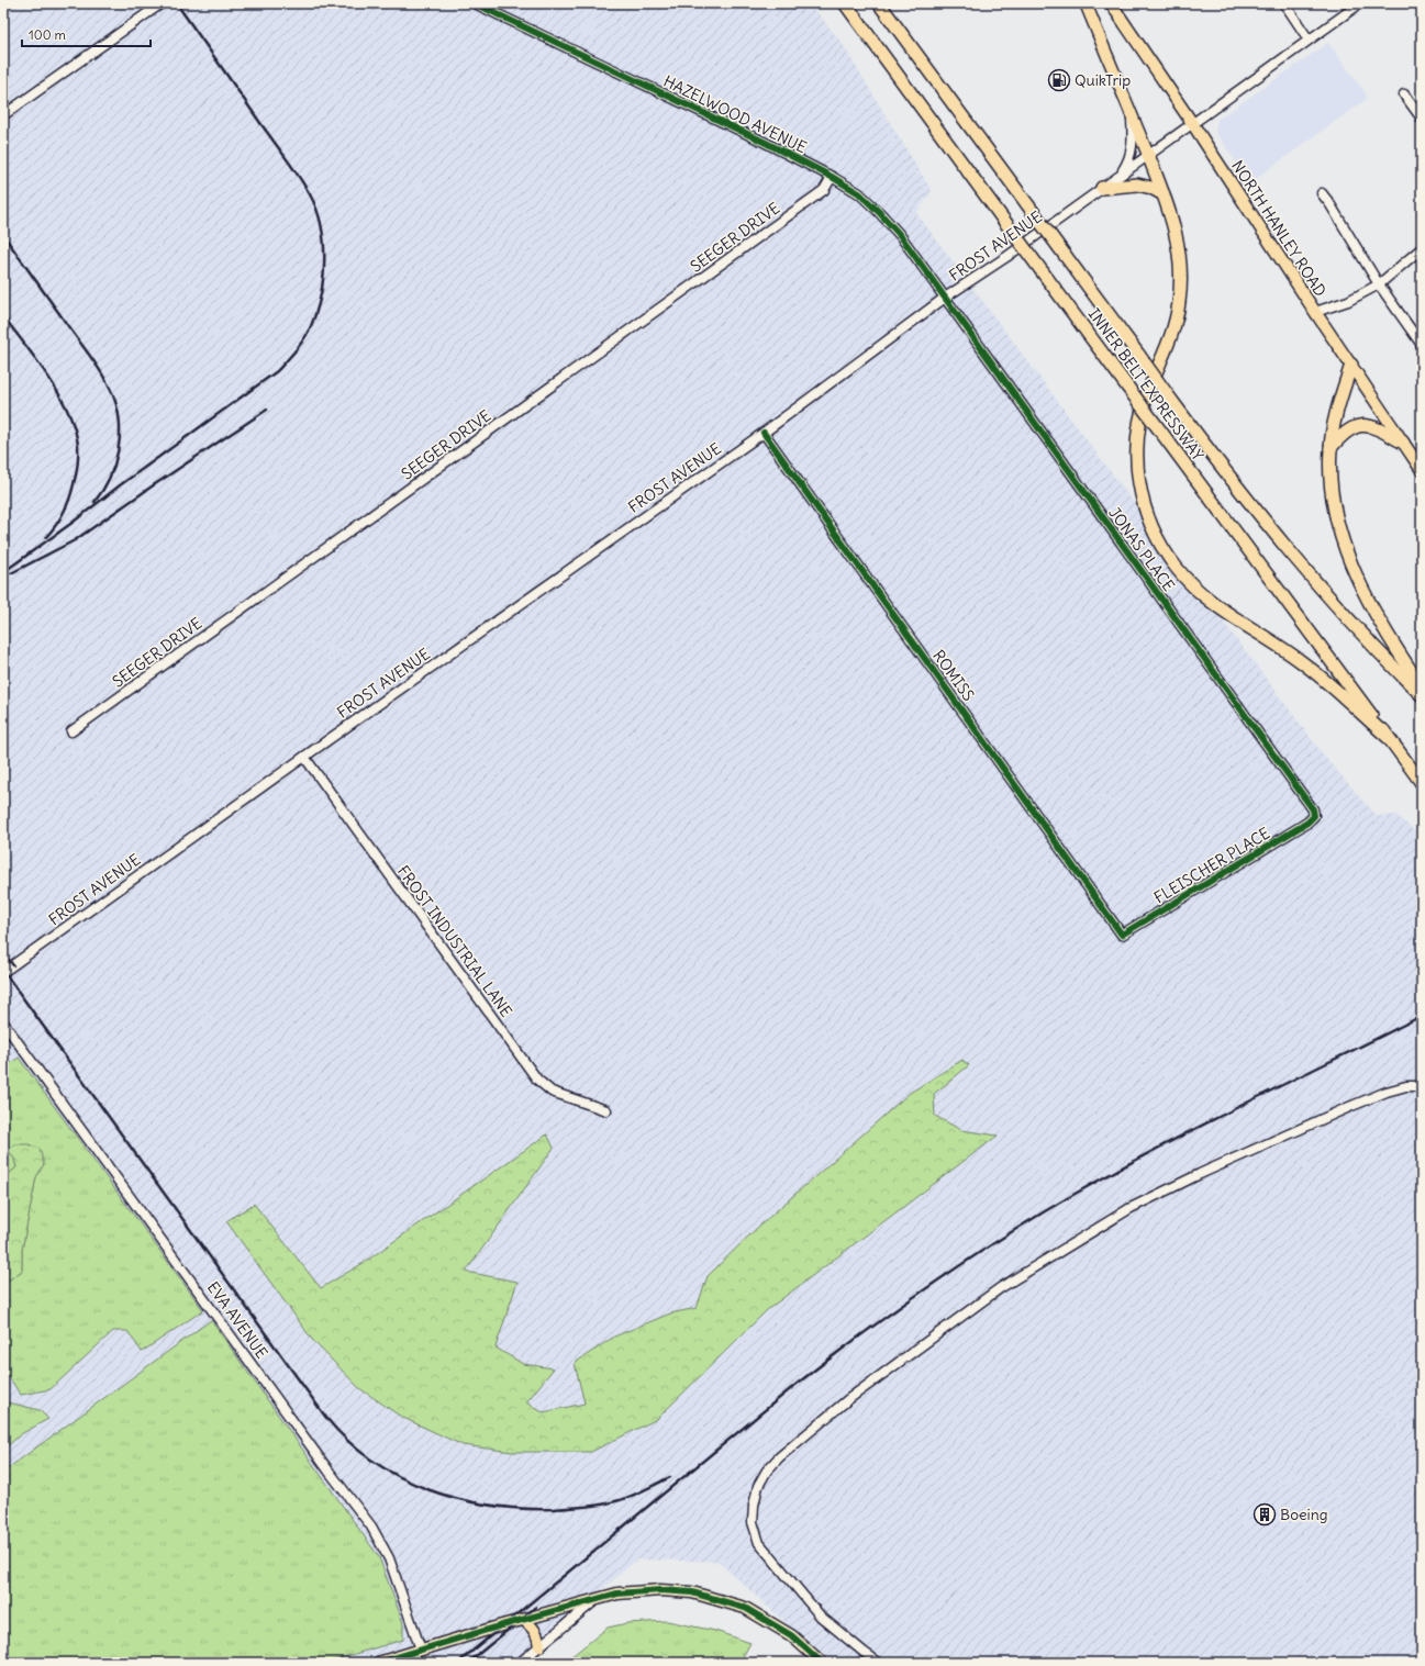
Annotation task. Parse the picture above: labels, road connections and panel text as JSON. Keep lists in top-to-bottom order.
{
  "streets": {
    "highway": ["INNER BELT EXPRESSWAY"],
    "main road": ["NORTH HANLEY ROAD"],
    "street": [
      "HAZELWOOD AVENUE",
      "SEEGER DRIVE",
      "FROST AVENUE",
      "JONAS PLACE",
      "ROMISS",
      "FLEISCHER PLACE",
      "FROST INDUSTRIAL LANE",
      "EVA AVENUE"
    ]
  },
  "crossings": [
    ["HAZELWOOD AVENUE", "SEEGER DRIVE"],
    ["HAZELWOOD AVENUE", "FROST AVENUE"],
    ["HAZELWOOD AVENUE", "JONAS PLACE"],
    ["NORTH HANLEY ROAD", "FROST AVENUE"],
    ["FROST AVENUE", "JONAS PLACE"],
    ["FROST AVENUE", "ROMISS"],
    ["FROST AVENUE", "FROST INDUSTRIAL LANE"],
    ["JONAS PLACE", "FLEISCHER PLACE"],
    ["ROMISS", "FLEISCHER PLACE"]
  ],
  "places": {
    "fuel station": ["QuikTrip"],
    "building": ["Boeing"]
  },
  "scale_bar": "100 m"
}
